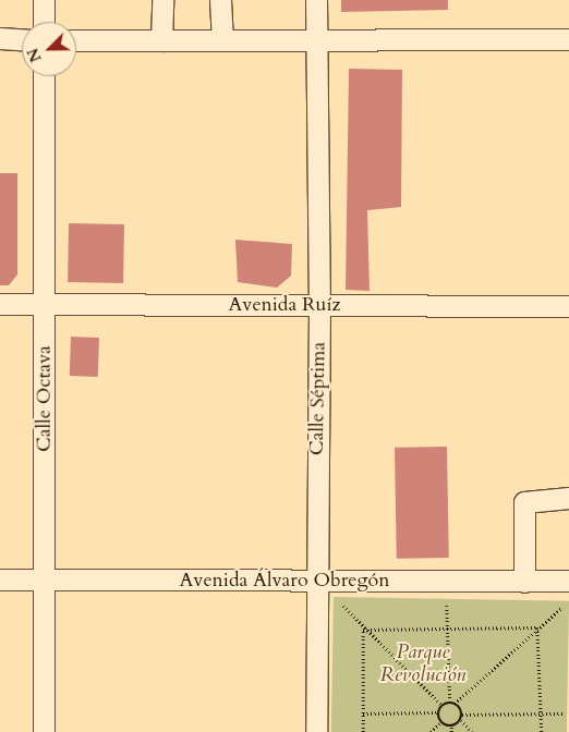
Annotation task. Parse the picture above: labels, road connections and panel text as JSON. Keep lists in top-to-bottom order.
{
  "streets": {
    "street": [
      "Avenida Ruíz",
      "Calle Octava",
      "Calle Séptima",
      "Avenida Álvaro Obregón"
    ]
  },
  "crossings": [
    ["Avenida Ruíz", "Calle Octava"],
    ["Avenida Ruíz", "Calle Séptima"],
    ["Calle Octava", "Avenida Álvaro Obregón"],
    ["Calle Séptima", "Avenida Álvaro Obregón"]
  ],
  "parks": ["Parque Revolución"],
  "north": "bottom left"
}
